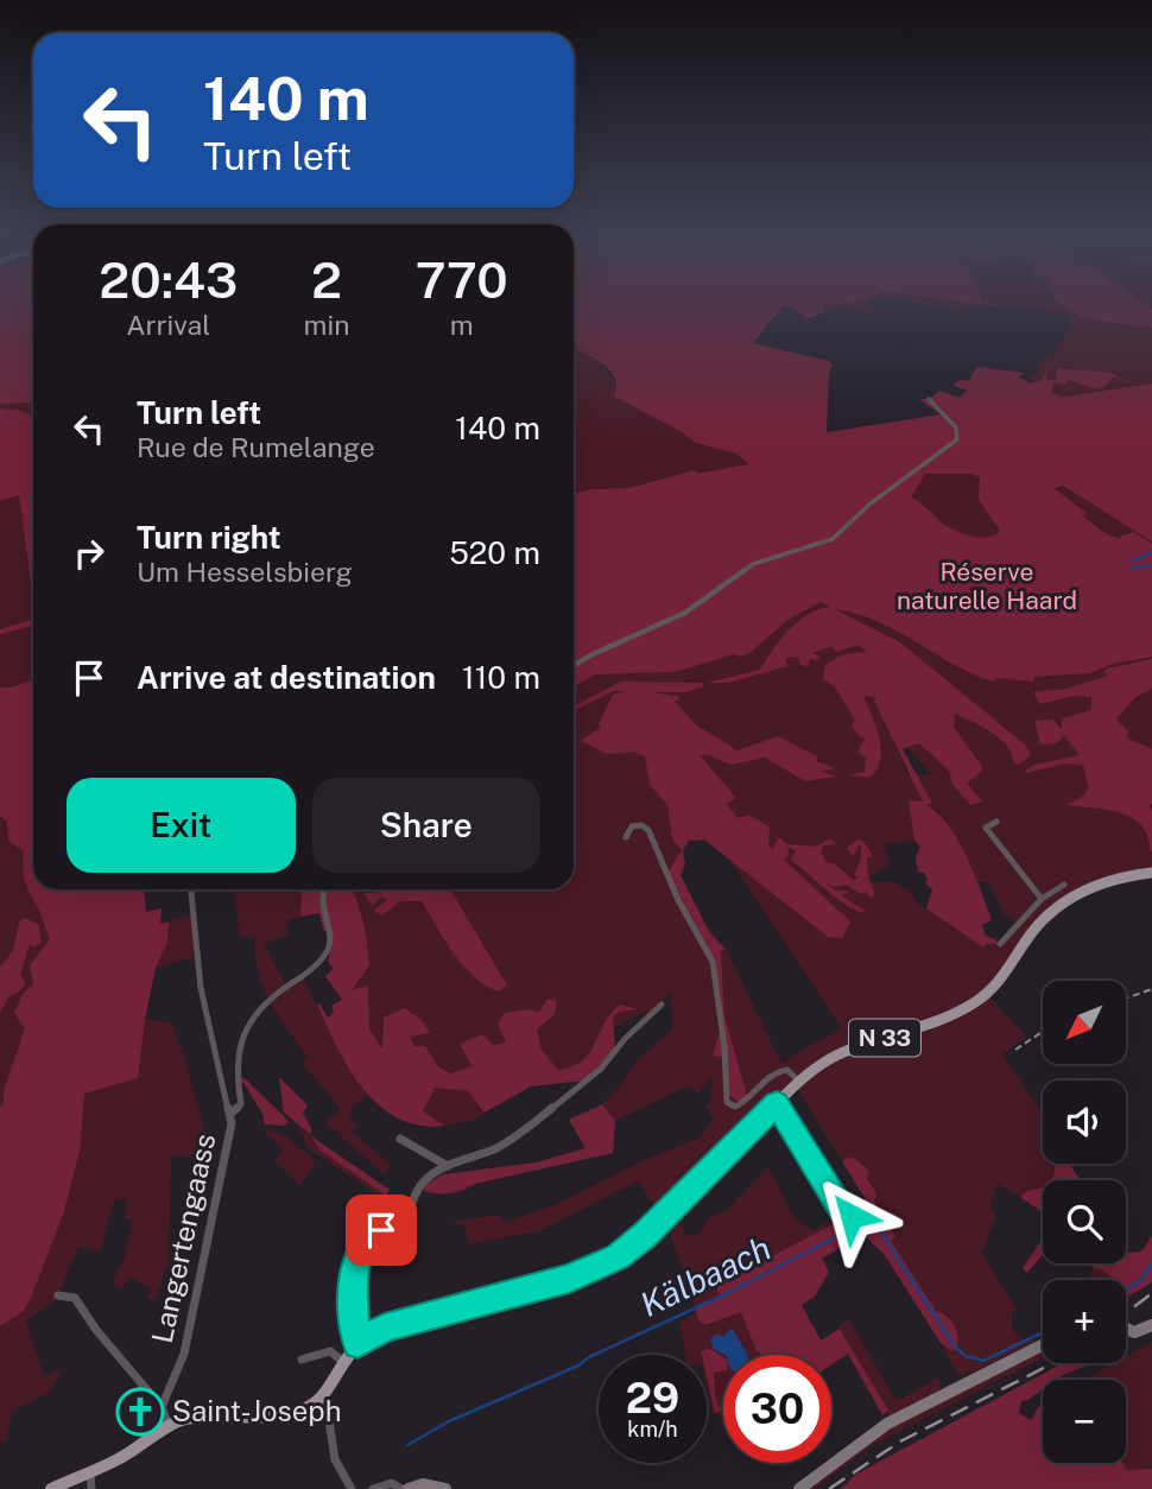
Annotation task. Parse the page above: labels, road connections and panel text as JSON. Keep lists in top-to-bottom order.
{
  "streets": {
    "main road": ["N 33"],
    "street": ["Langertengaass"]
  },
  "water": ["Kälbaach"],
  "parks": ["Réserve naturelle Haard"],
  "places": {
    "church": ["Saint-Joseph"]
  },
  "north": "bottom left",
  "page": {
    "turn": ["140 m", "Turn left"],
    "eta": [
      "20:43",
      "Arrival",
      "2",
      "min",
      "770",
      "m"
    ],
    "list": [
      {
        "name": "Turn left",
        "note": "Rue de Rumelange",
        "value": "140 m"
      },
      {
        "name": "Turn right",
        "note": "Um Hesselsbierg",
        "value": "520 m"
      },
      {
        "name": "Arrive at destination",
        "value": "110 m"
      }
    ],
    "buttons": ["Exit", "Share"],
    "map_buttons": ["+", "−"],
    "speed": "29 km/h",
    "limit": "30"
  }
}
